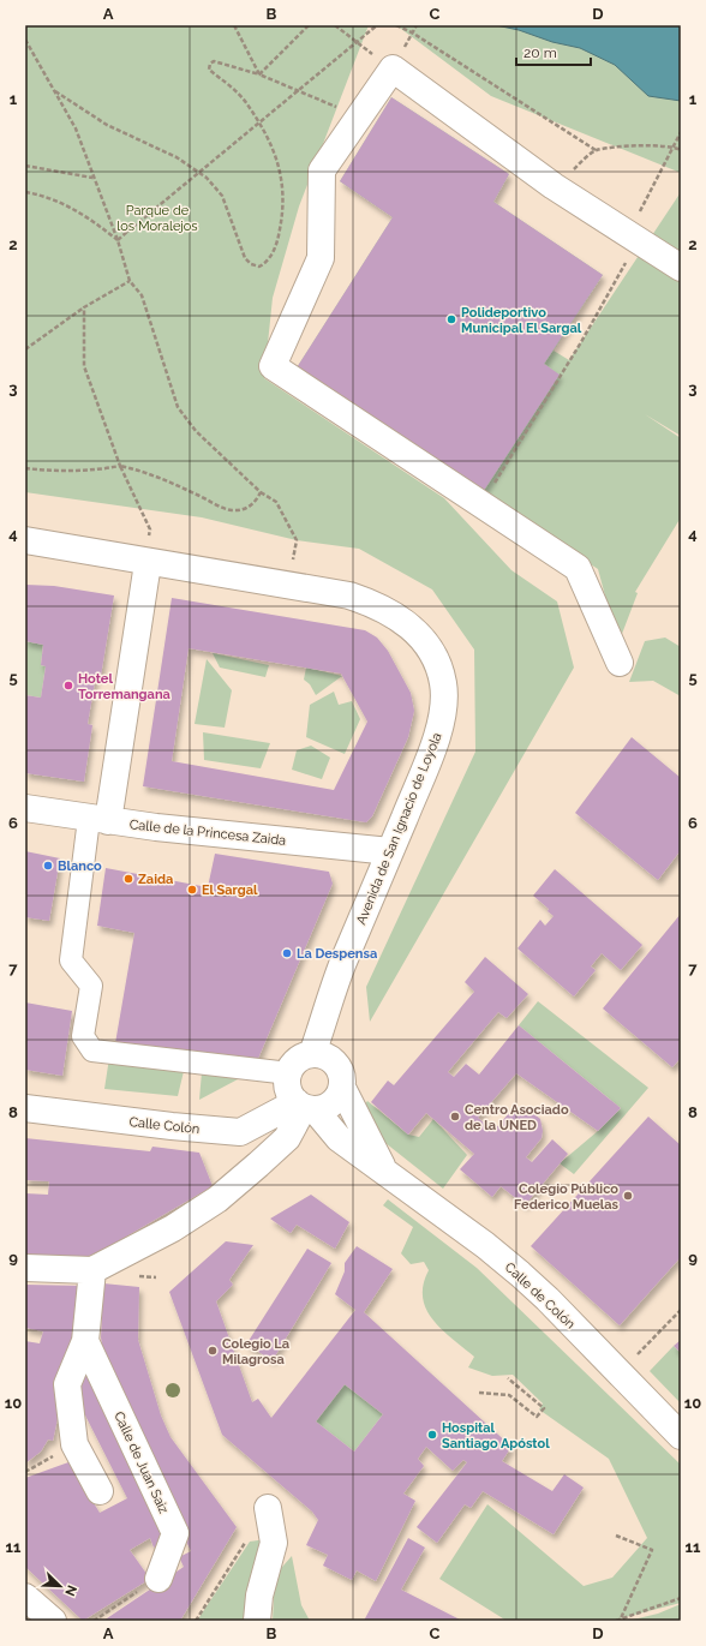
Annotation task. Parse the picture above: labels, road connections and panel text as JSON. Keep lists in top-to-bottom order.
{
  "streets": {
    "street": [
      "Avenida de San Ignacio de Loyola",
      "Calle de la Princesa Zaida",
      "Calle Colón",
      "Calle de Colón",
      "Calle de Juan Saiz"
    ]
  },
  "crossings": [
    ["Avenida de San Ignacio de Loyola", "Calle de la Princesa Zaida"],
    ["Avenida de San Ignacio de Loyola", "Calle Colón"],
    ["Avenida de San Ignacio de Loyola", "Calle de Colón"],
    ["Calle Colón", "Calle de Colón"]
  ],
  "parks": ["Parque de los Moralejos"],
  "places": [
    "Polideportivo Municipal El Sargal",
    "Hotel Torremangana",
    "Blanco",
    "Zaida",
    "El Sargal",
    "La Despensa",
    "Centro Asociado de la UNED",
    "Colegio Público Federico Muelas",
    "Colegio La Milagrosa",
    "Hospital Santiago Apóstol"
  ],
  "scale_bar": "20 m",
  "north": "bottom right",
  "grid": {
    "columns": [
      "A",
      "B",
      "C",
      "D"
    ],
    "rows": [
      "1",
      "2",
      "3",
      "4",
      "5",
      "6",
      "7",
      "8",
      "9",
      "10",
      "11"
    ]
  }
}
